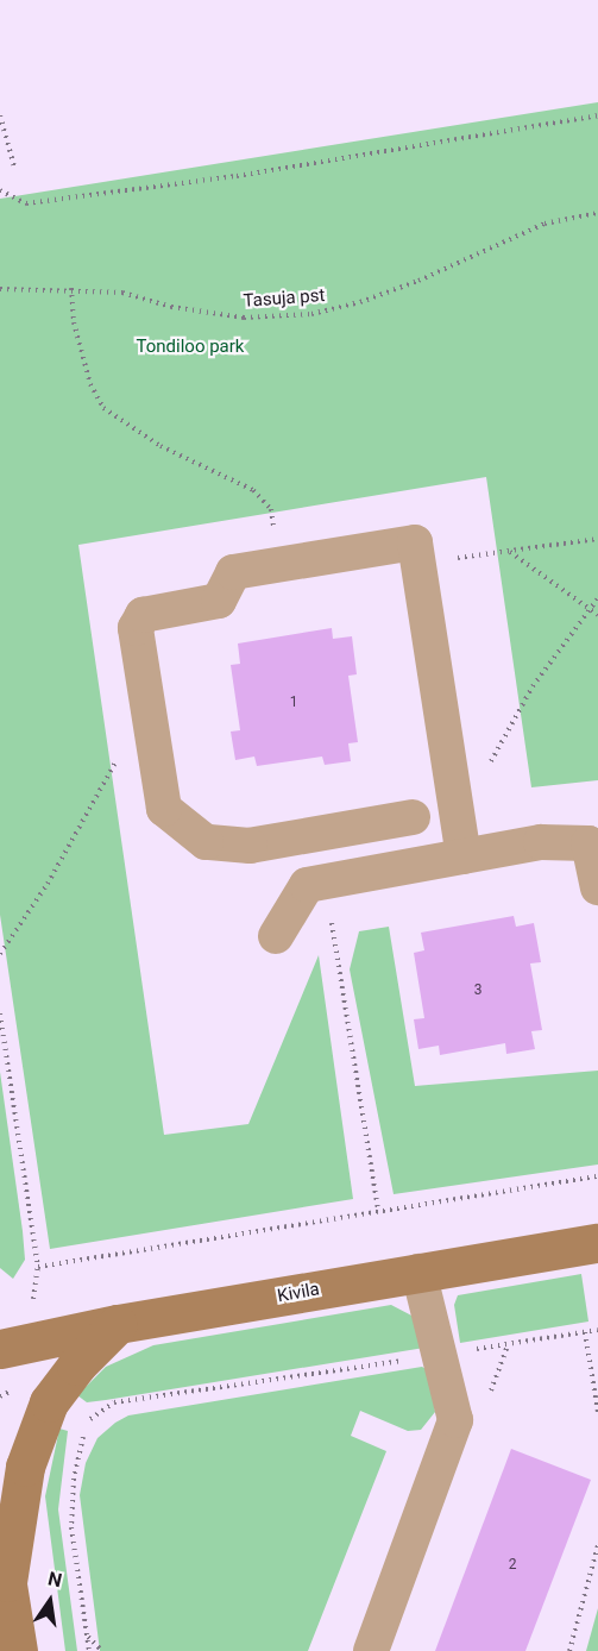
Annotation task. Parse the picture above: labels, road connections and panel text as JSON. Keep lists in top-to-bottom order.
{
  "streets": {
    "street": ["Kivila"],
    "path": ["Tasuja pst"]
  },
  "parks": ["Tondiloo park"],
  "house_numbers": ["1", "3", "2"],
  "north": "top"
}
